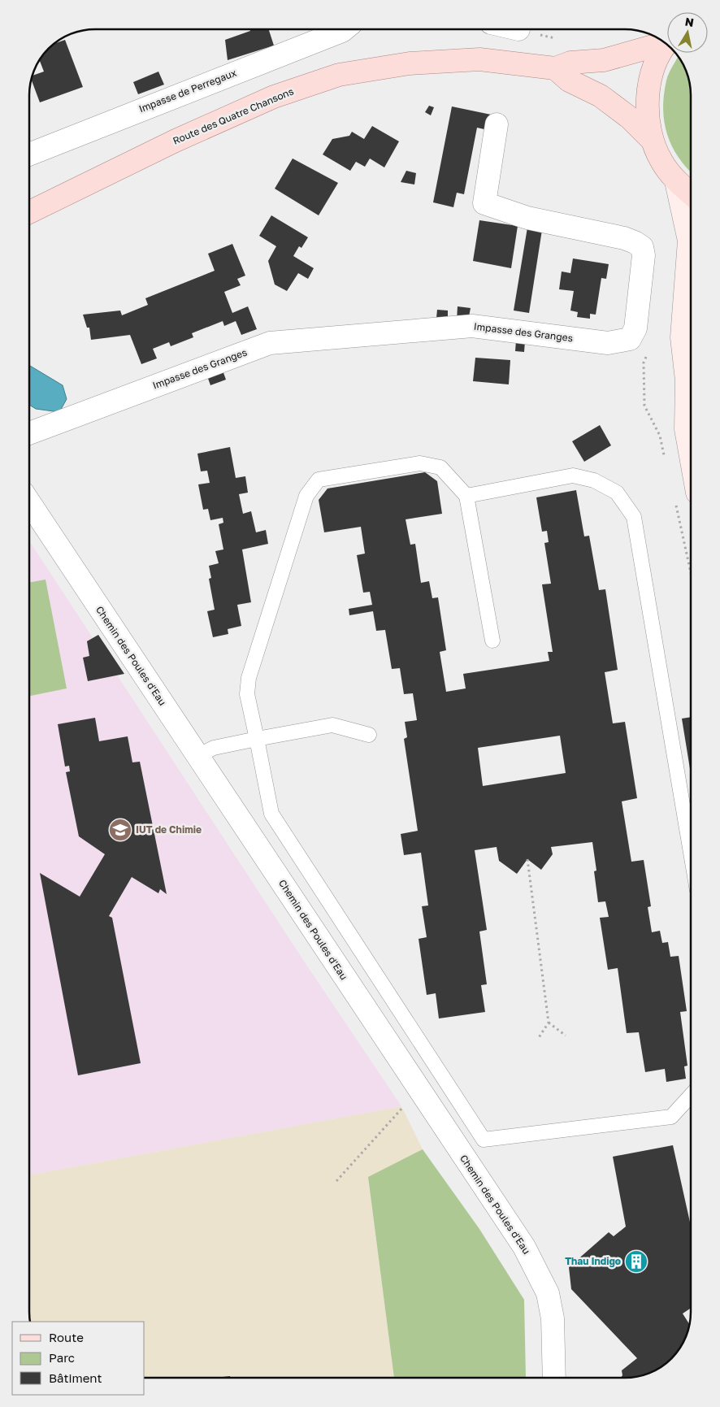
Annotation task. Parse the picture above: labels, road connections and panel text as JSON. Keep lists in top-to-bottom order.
{
  "streets": {
    "main road": ["Route des Quatre Chansons"],
    "street": ["Impasse de Perregaux", "Impasse des Granges", "Chemin des Poules d'Eau"]
  },
  "places": {
    "school or university": ["IUT de Chimie"],
    "building": ["Thau Indigo"]
  },
  "legend": ["Route", "Parc", "Bâtiment"],
  "north": "top"
}
